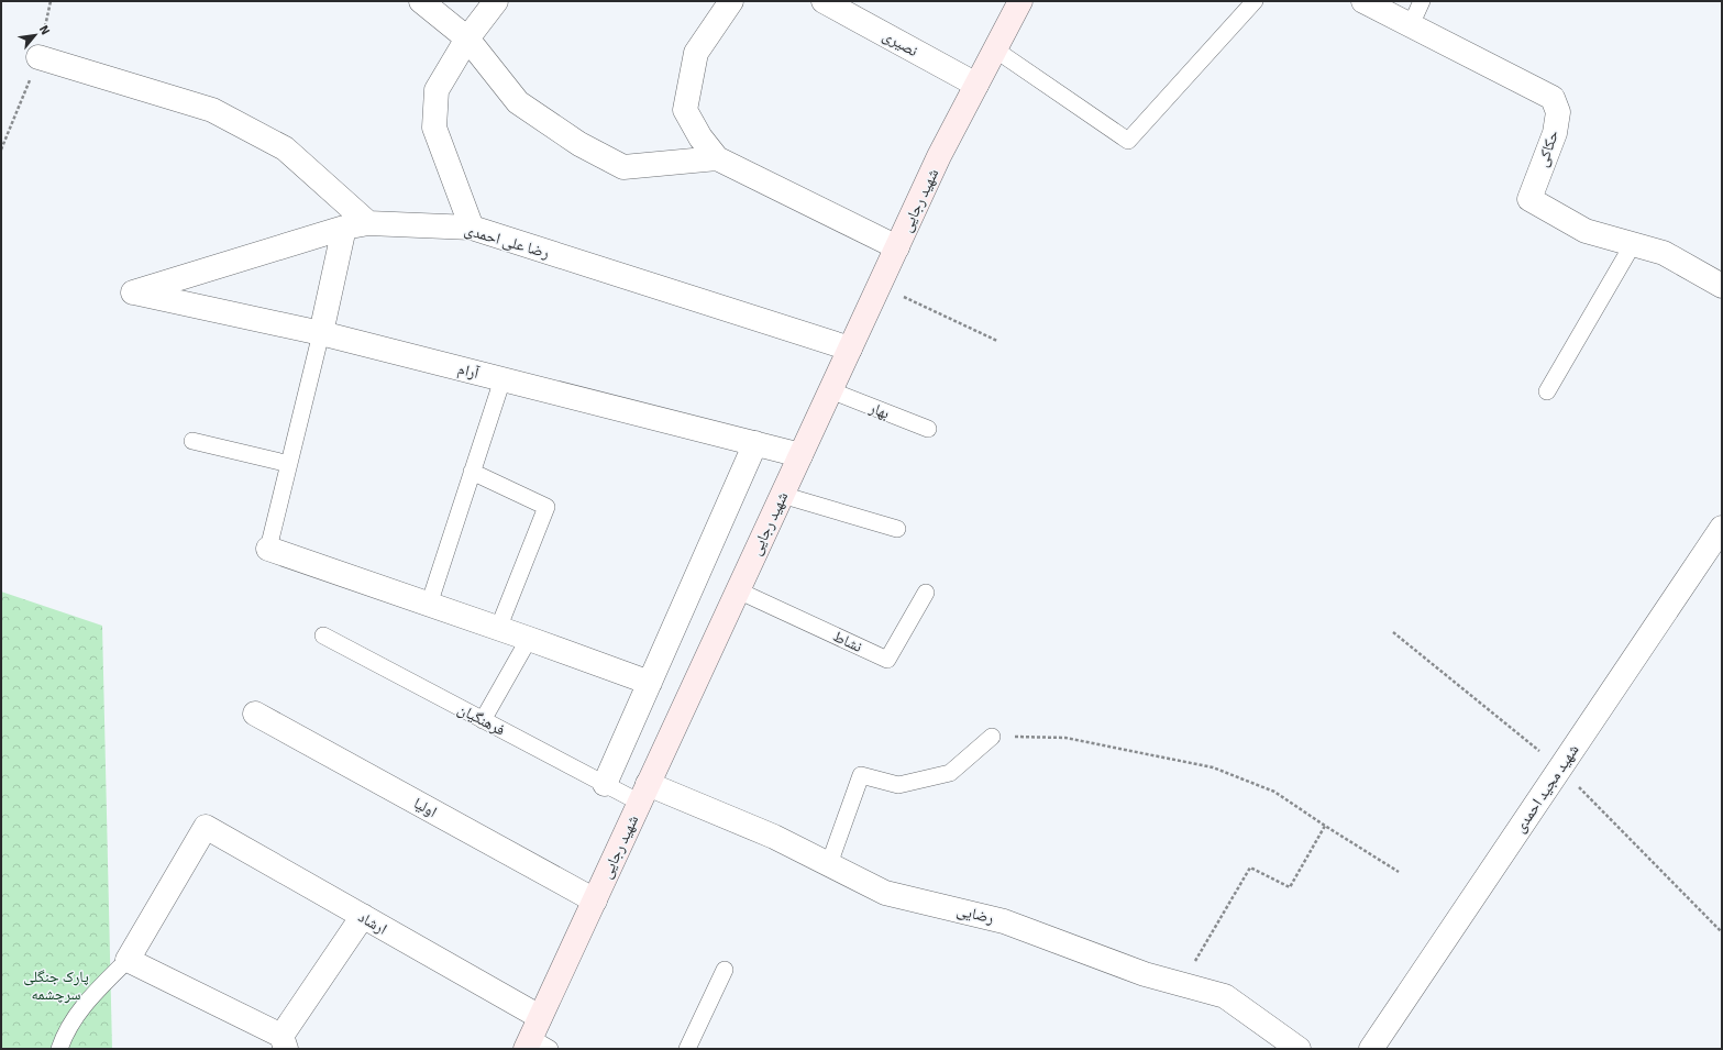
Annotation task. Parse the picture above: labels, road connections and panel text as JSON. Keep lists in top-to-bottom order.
{
  "streets": {
    "main road": ["شهید رجایی"],
    "street": [
      "نصیری",
      "حکاکی",
      "رضا علی احمدی",
      "آرام",
      "شهید مجید احمدی",
      "اولیا",
      "رضایی",
      "ارشاد"
    ],
    "lane": ["بهار", "نشاط", "فرهنگیان"]
  },
  "crossings": [
    ["نصیری", "شهید رجایی"],
    ["شهید رجایی", "رضا علی احمدی"],
    ["شهید رجایی", "آرام"],
    ["شهید رجایی", "بهار"],
    ["شهید رجایی", "نشاط"],
    ["شهید رجایی", "فرهنگیان"],
    ["شهید رجایی", "اولیا"],
    ["شهید رجایی", "رضایی"],
    ["شهید رجایی", "ارشاد"],
    ["رضا علی احمدی", "آرام"],
    ["فرهنگیان", "رضایی"]
  ],
  "parks": ["پارک جنگلی سرچشمه"],
  "north": "top right"
}
